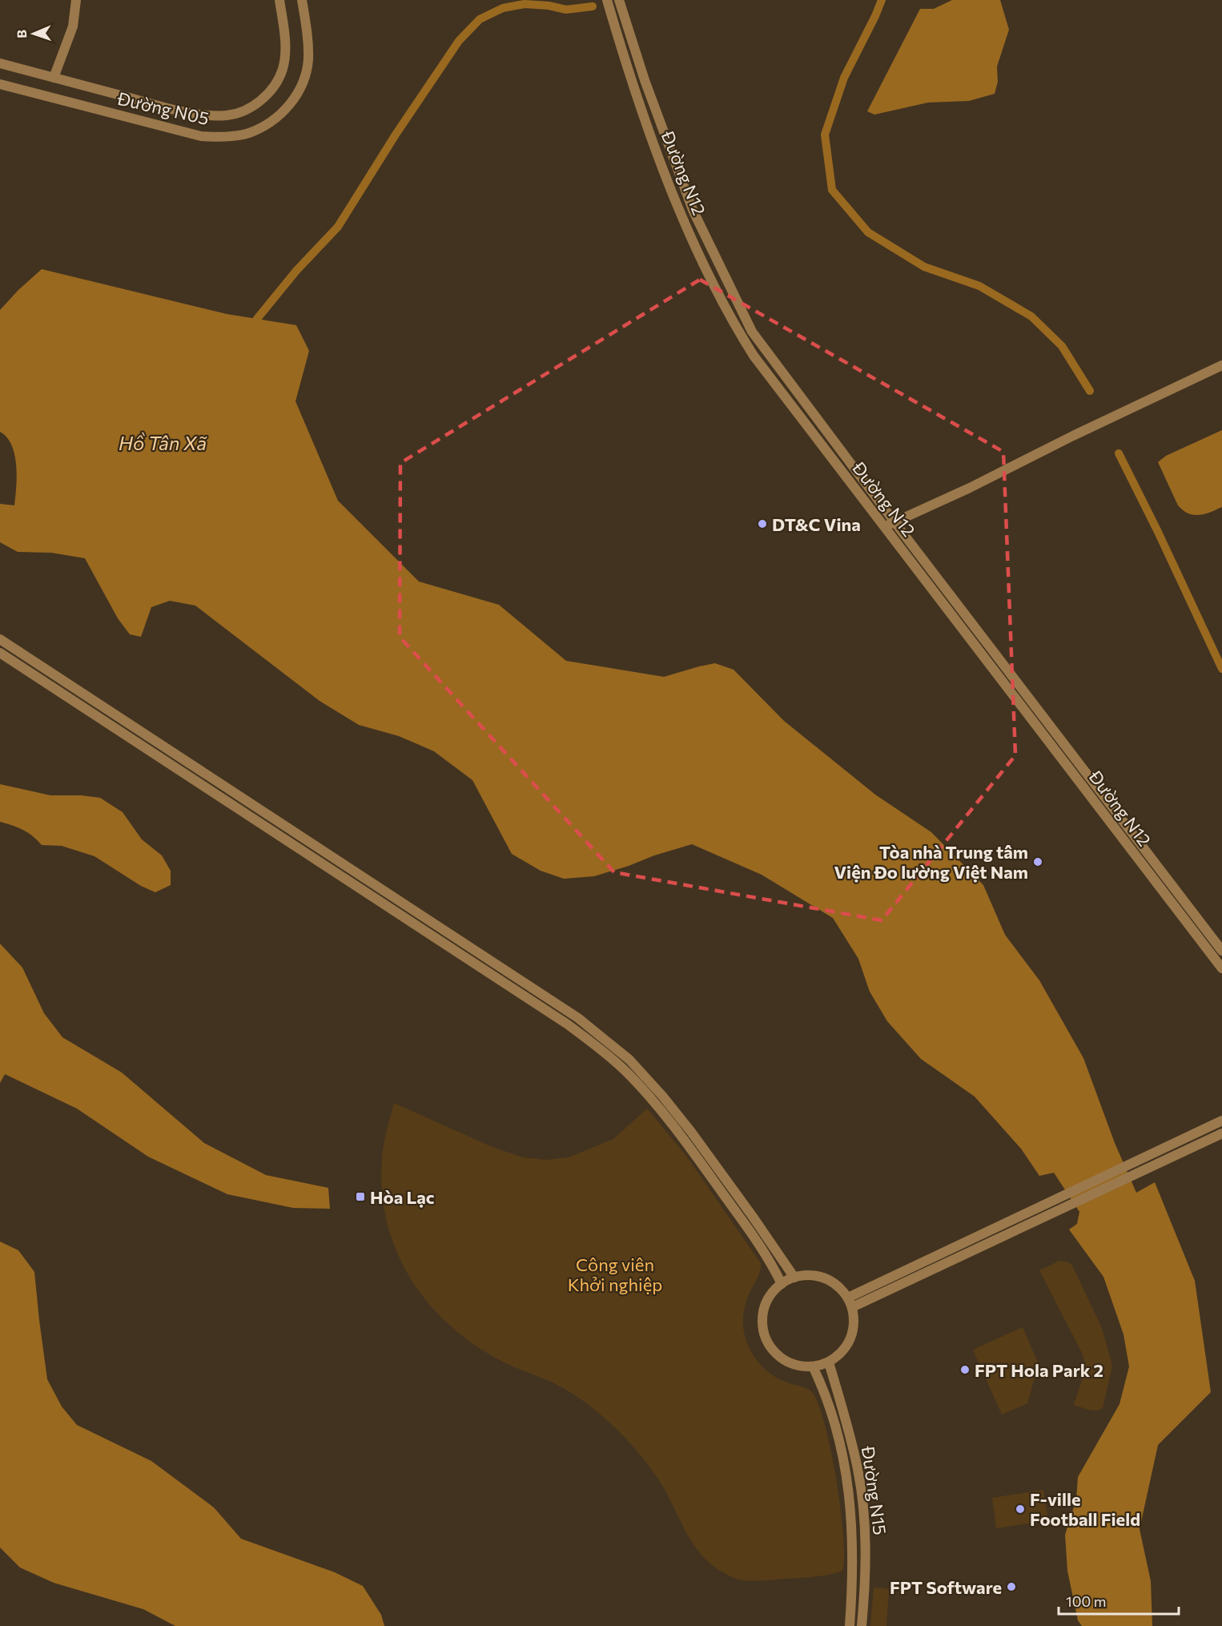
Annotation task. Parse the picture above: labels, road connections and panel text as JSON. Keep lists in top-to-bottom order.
{
  "streets": {
    "street": ["Đường N05", "Đường N12", "Đường N15"]
  },
  "water": ["Hồ Tân Xã"],
  "parks": ["Công viên Khởi nghiệp"],
  "places": {
    "other": [
      "DT&C Vina",
      "Tòa nhà Trung tâm Viện Đo lường Việt Nam",
      "FPT Hola Park 2",
      "F-ville Football Field",
      "FPT Software"
    ],
    "transit": ["Hòa Lạc"]
  },
  "scale_bar": "100 m",
  "north": "left"
}
